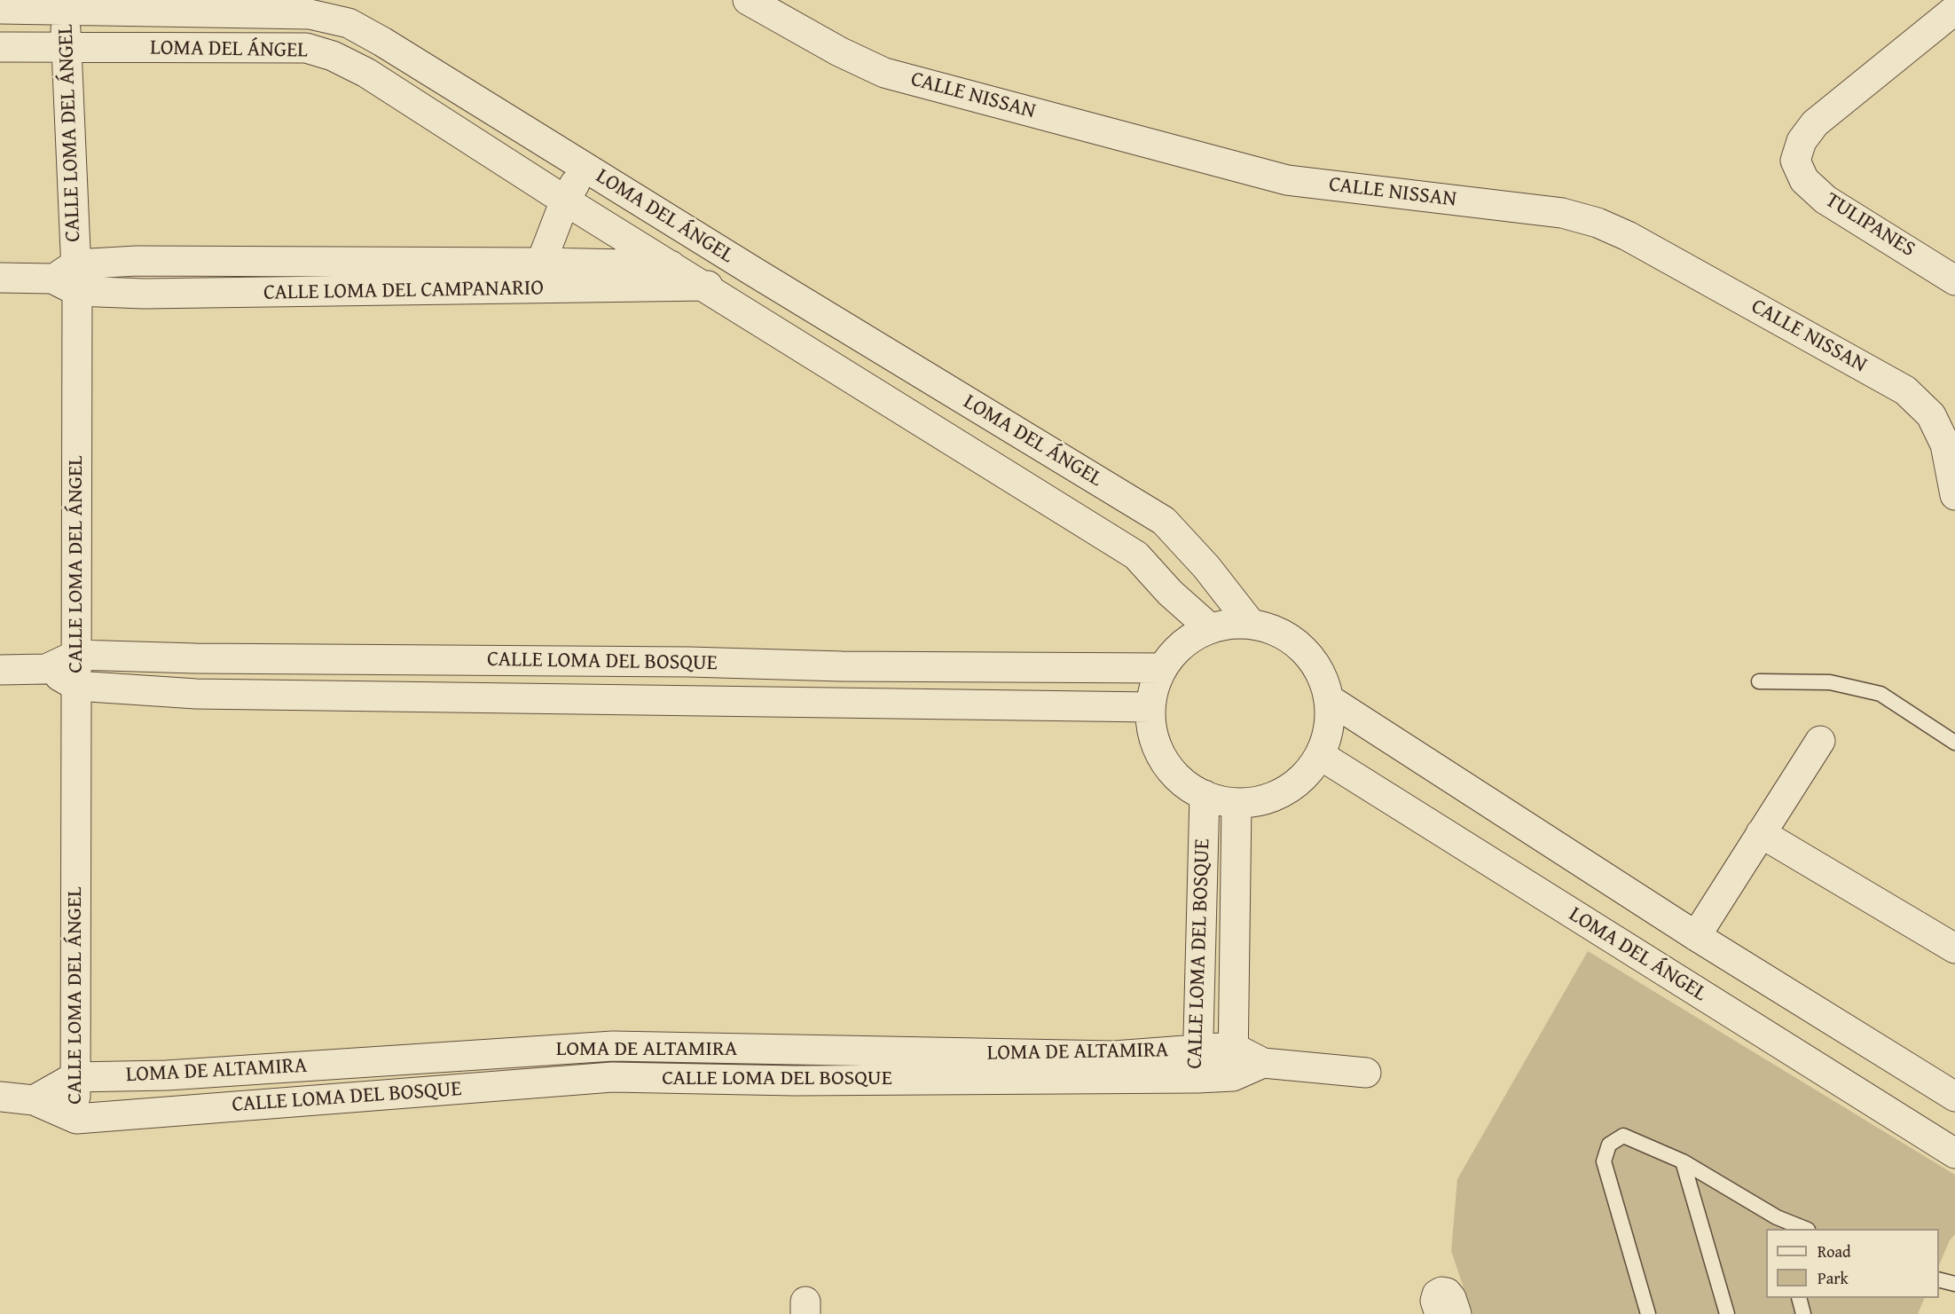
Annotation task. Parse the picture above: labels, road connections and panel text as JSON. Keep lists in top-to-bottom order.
{
  "streets": {
    "street": [
      "LOMA DEL ÁNGEL",
      "CALLE NISSAN",
      "CALLE LOMA DEL ÁNGEL",
      "TULIPANES",
      "CALLE LOMA DEL CAMPANARIO",
      "CALLE LOMA DEL BOSQUE",
      "LOMA DE ALTAMIRA"
    ]
  },
  "crossings": [
    ["LOMA DEL ÁNGEL", "CALLE LOMA DEL ÁNGEL"],
    ["LOMA DEL ÁNGEL", "CALLE LOMA DEL CAMPANARIO"],
    ["LOMA DEL ÁNGEL", "CALLE LOMA DEL BOSQUE"],
    ["CALLE LOMA DEL ÁNGEL", "CALLE LOMA DEL CAMPANARIO"],
    ["CALLE LOMA DEL ÁNGEL", "CALLE LOMA DEL BOSQUE"],
    ["CALLE LOMA DEL ÁNGEL", "LOMA DE ALTAMIRA"],
    ["CALLE LOMA DEL BOSQUE", "LOMA DE ALTAMIRA"]
  ],
  "legend": ["Road", "Park"]
}
